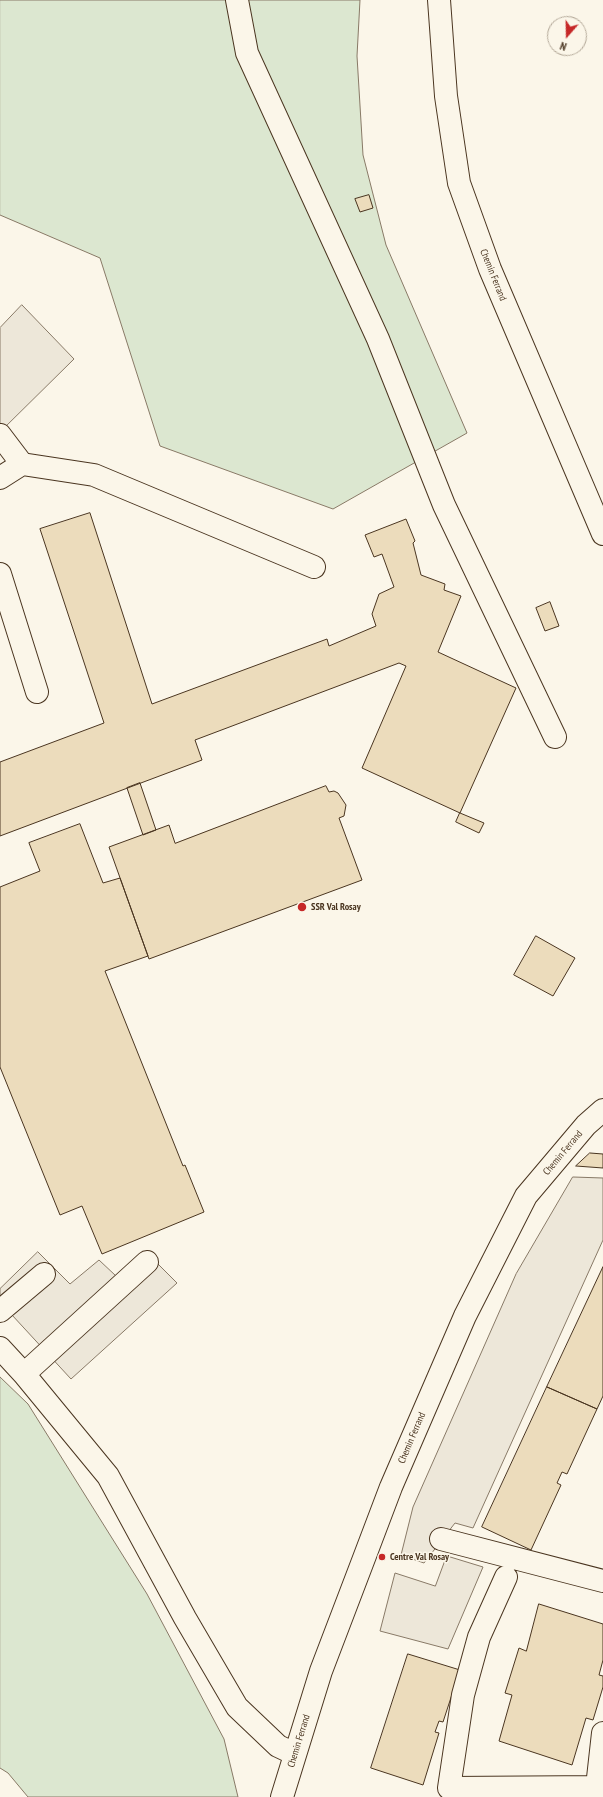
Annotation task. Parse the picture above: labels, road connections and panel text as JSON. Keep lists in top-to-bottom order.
{
  "streets": {
    "street": ["Chemin Ferrand"]
  },
  "places": ["SSR Val Rosay", "Centre Val Rosay"],
  "north": "bottom"
}
